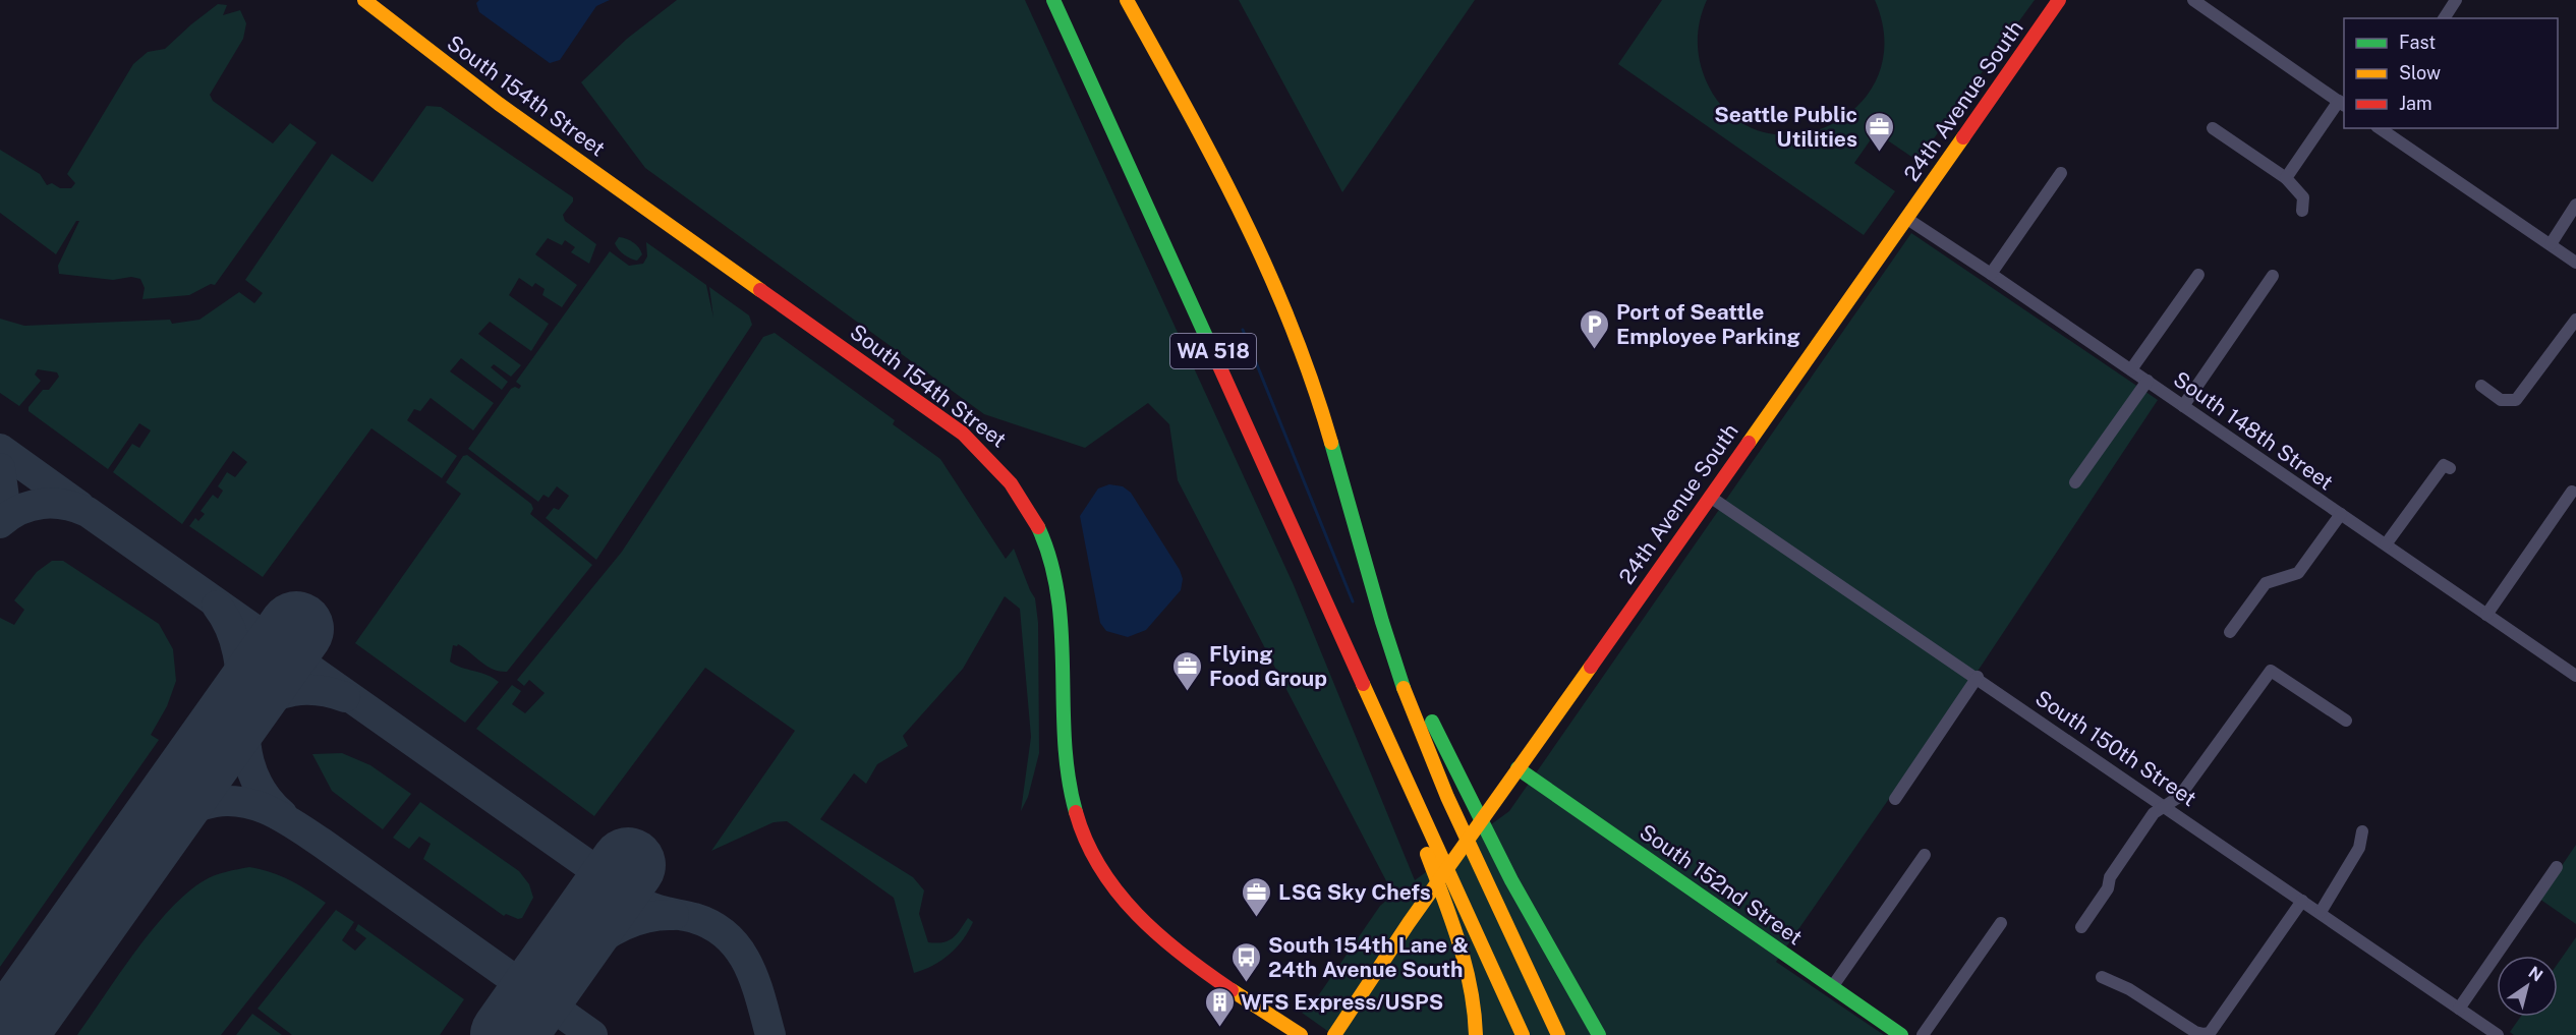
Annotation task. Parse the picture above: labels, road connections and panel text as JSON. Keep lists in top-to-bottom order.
{
  "streets": {
    "main road": [
      "South 154th Street",
      "24th Avenue South",
      "WA 518",
      "South 152nd Street"
    ],
    "street": ["South 148th Street", "South 150th Street"]
  },
  "crossings": [
    ["24th Avenue South", "South 148th Street"],
    ["24th Avenue South", "South 150th Street"],
    ["24th Avenue South", "South 152nd Street"]
  ],
  "places": {
    "office": ["Seattle Public Utilities", "Flying Food Group", "LSG Sky Chefs"],
    "parking": ["Port of Seattle Employee Parking"],
    "bus stop": ["South 154th Lane & 24th Avenue South"],
    "building": ["WFS Express/USPS"]
  },
  "legend": ["Fast", "Slow", "Jam"],
  "north": "top right"
}
